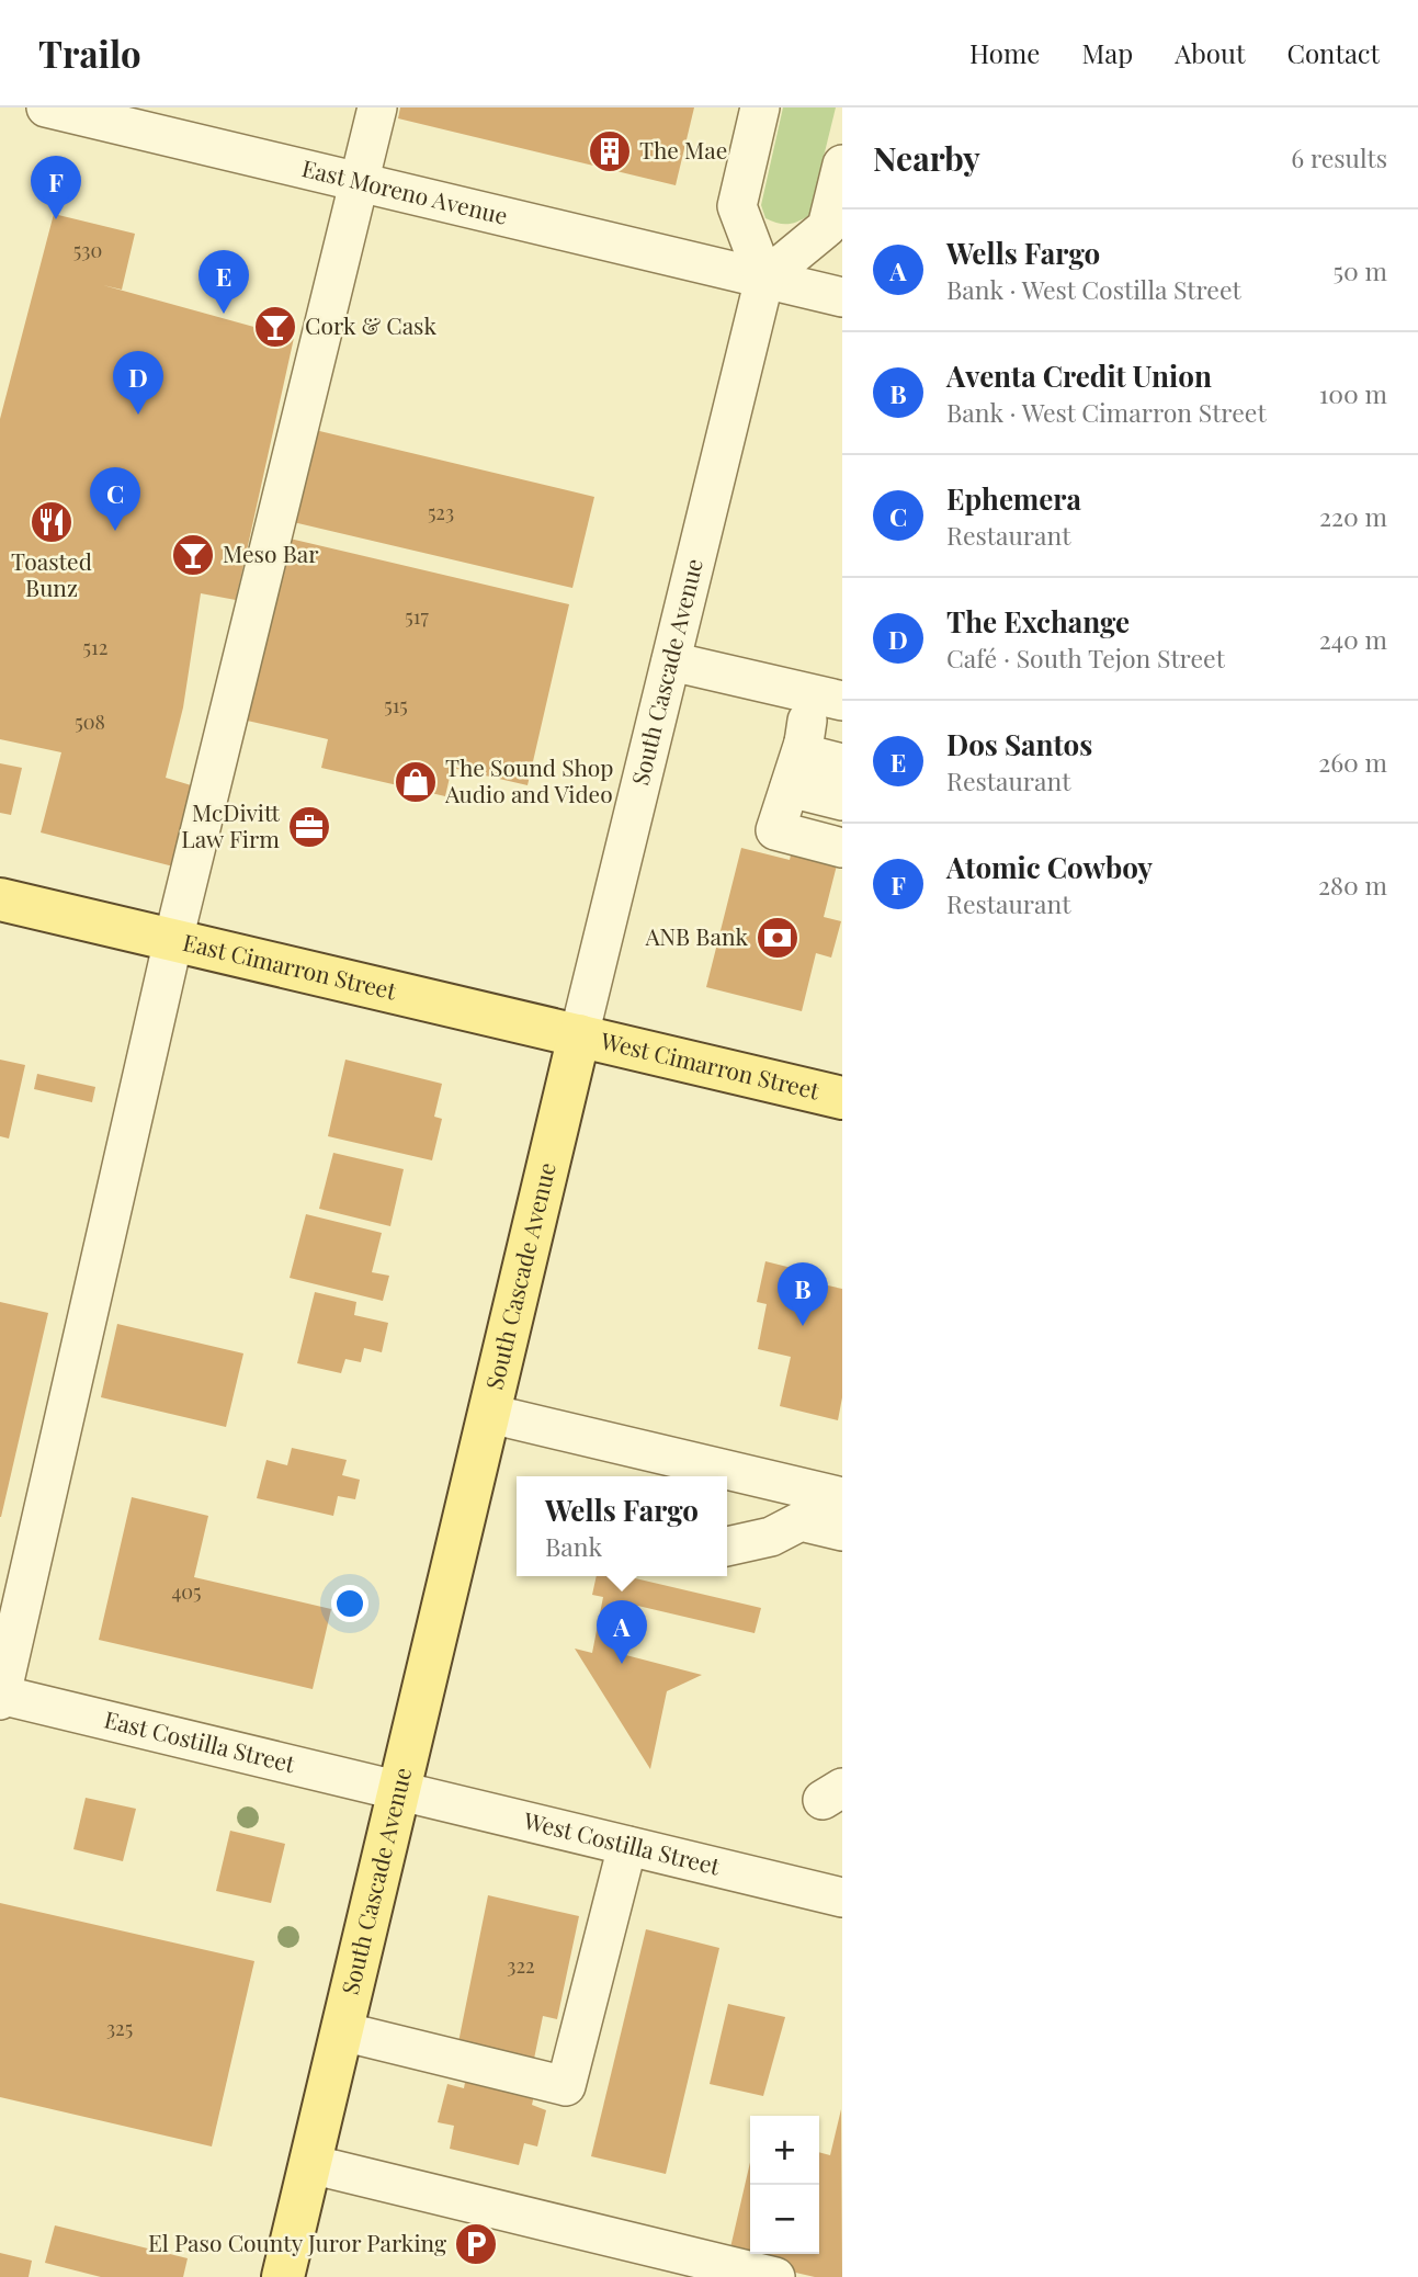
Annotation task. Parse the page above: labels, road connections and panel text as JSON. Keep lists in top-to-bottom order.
{
  "streets": {
    "main road": ["South Cascade Avenue", "East Cimarron Street", "West Cimarron Street"],
    "street": ["East Moreno Avenue", "East Costilla Street", "West Costilla Street"]
  },
  "crossings": [
    ["East Moreno Avenue", "South Cascade Avenue"],
    ["South Cascade Avenue", "East Cimarron Street"],
    ["South Cascade Avenue", "West Cimarron Street"],
    ["South Cascade Avenue", "East Costilla Street"],
    ["South Cascade Avenue", "West Costilla Street"],
    ["East Cimarron Street", "West Cimarron Street"],
    ["East Costilla Street", "West Costilla Street"]
  ],
  "places": {
    "building": ["The Mae"],
    "bar": ["Cork & Cask", "Meso Bar"],
    "restaurant": ["Toasted Bunz"],
    "shop": ["The Sound Shop Audio and Video"],
    "office": ["McDivitt Law Firm"],
    "bank": ["ANB Bank"],
    "parking": ["El Paso County Juror Parking"]
  },
  "house_numbers": [
    "530",
    "523",
    "517",
    "512",
    "515",
    "508",
    "405",
    "322",
    "325"
  ],
  "page": {
    "header": "Trailo",
    "nav": [
      "Home",
      "Map",
      "About",
      "Contact"
    ],
    "heading": ["Nearby", "6 results"],
    "pins": [
      "F",
      "E",
      "D",
      "C",
      "B",
      "A"
    ],
    "list": [
      {
        "mark": "A",
        "name": "Wells Fargo",
        "note": "Bank · West Costilla Street",
        "value": "50 m"
      },
      {
        "mark": "B",
        "name": "Aventa Credit Union",
        "note": "Bank · West Cimarron Street",
        "value": "100 m"
      },
      {
        "mark": "C",
        "name": "Ephemera",
        "note": "Restaurant",
        "value": "220 m"
      },
      {
        "mark": "D",
        "name": "The Exchange",
        "note": "Café · South Tejon Street",
        "value": "240 m"
      },
      {
        "mark": "E",
        "name": "Dos Santos",
        "note": "Restaurant",
        "value": "260 m"
      },
      {
        "mark": "F",
        "name": "Atomic Cowboy",
        "note": "Restaurant",
        "value": "280 m"
      }
    ],
    "popup": ["Wells Fargo", "Bank"],
    "map_buttons": ["+", "−"]
  }
}
